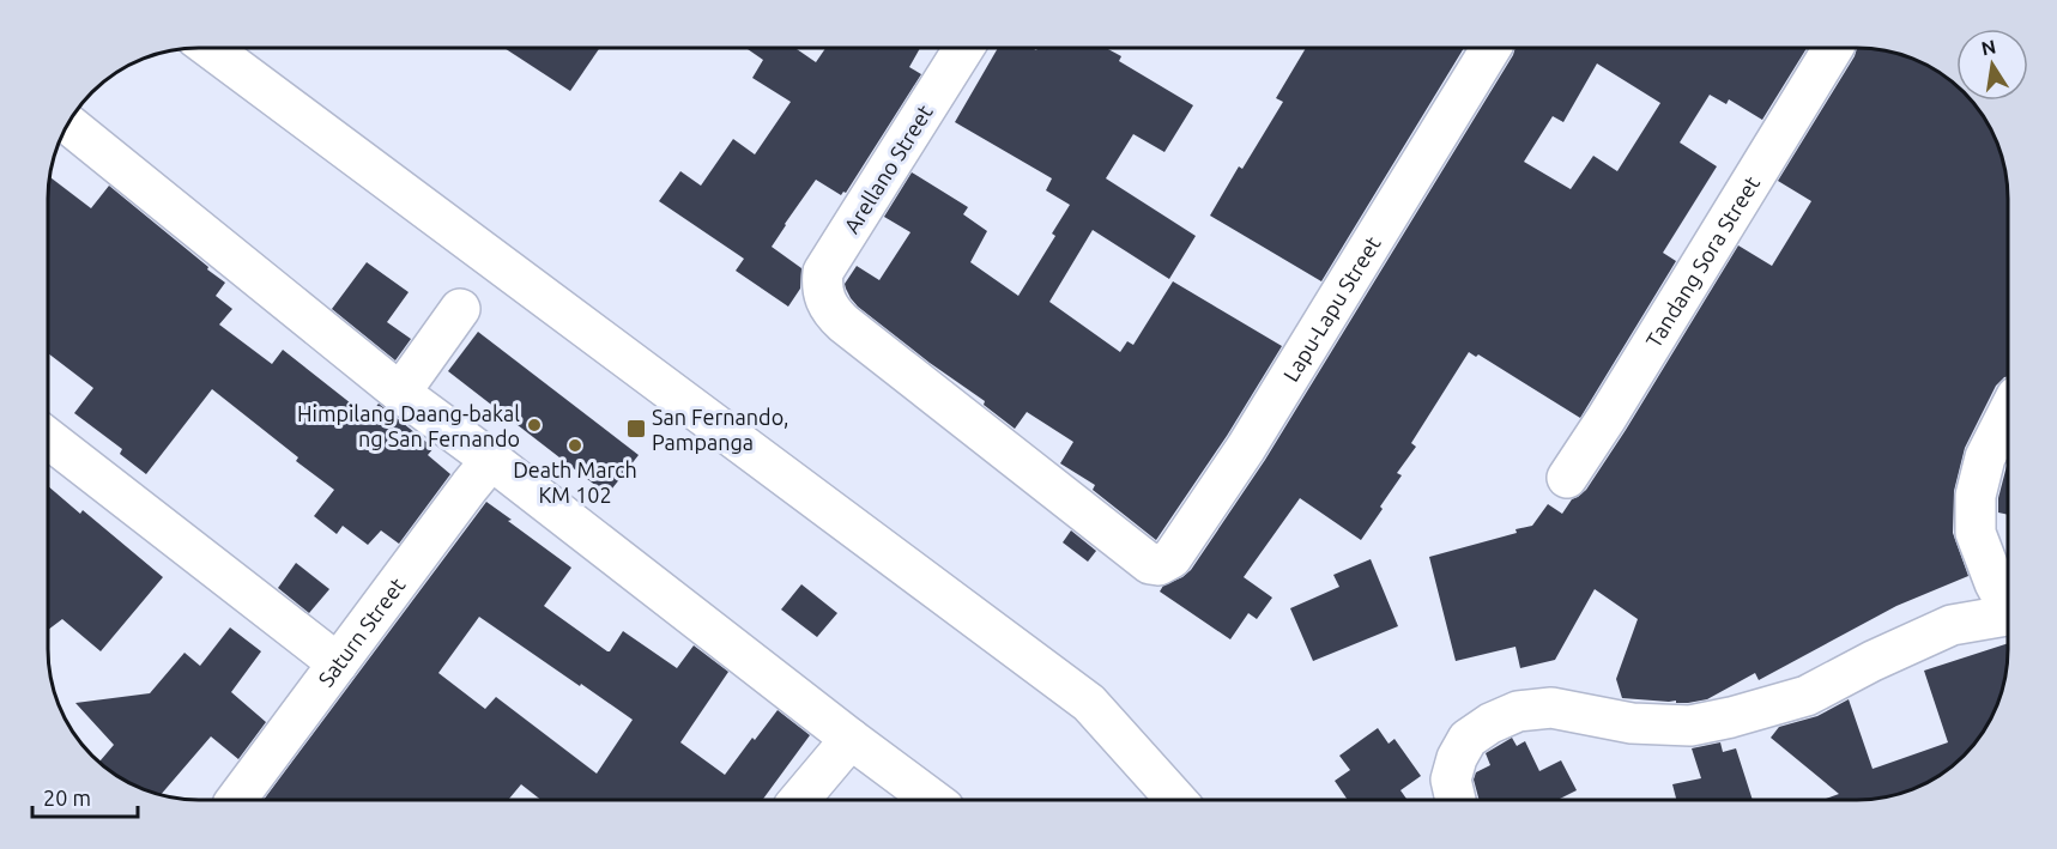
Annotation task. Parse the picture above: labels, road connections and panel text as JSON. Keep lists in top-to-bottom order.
{
  "streets": {
    "street": [
      "Arellano Street",
      "Tandang Sora Street",
      "Lapu-Lapu Street",
      "Saturn Street"
    ]
  },
  "crossings": [
    ["Arellano Street", "Lapu-Lapu Street"]
  ],
  "places": {
    "other": ["Himpilang Daang-bakal ng San Fernando", "Death March KM 102"],
    "transit": ["San Fernando, Pampanga"]
  },
  "scale_bar": "20 m",
  "north": "top"
}
